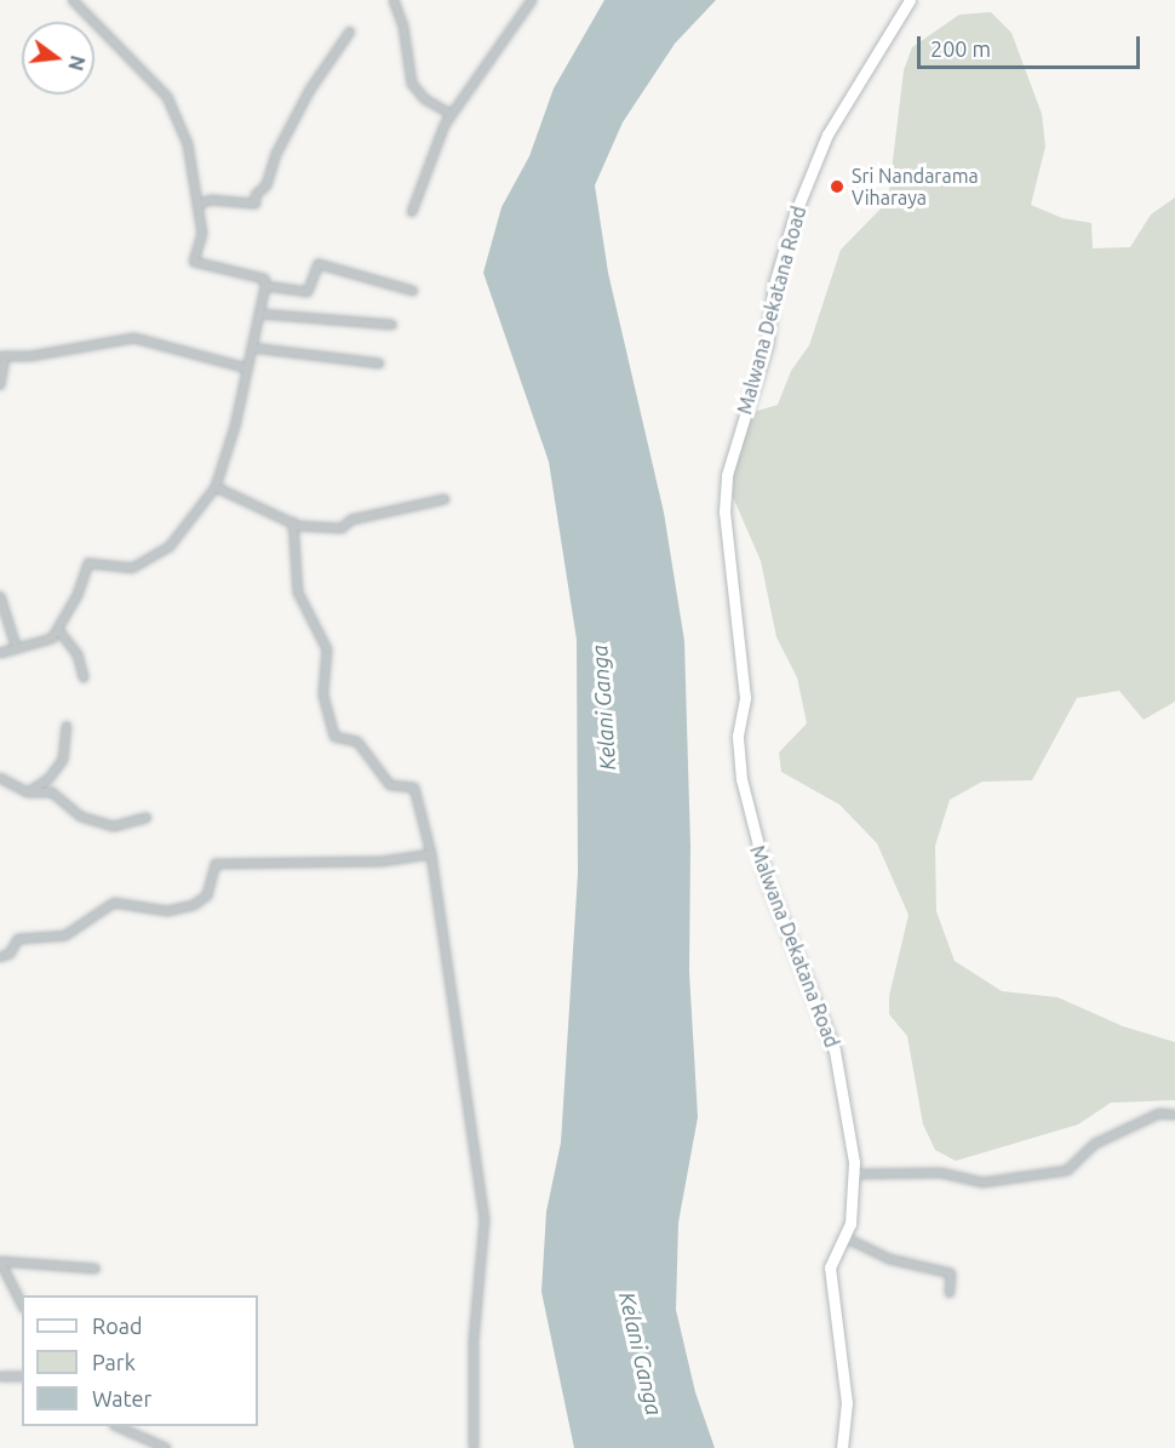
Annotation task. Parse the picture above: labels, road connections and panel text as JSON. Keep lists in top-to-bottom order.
{
  "streets": {
    "main road": ["Malwana Dekatana Road"]
  },
  "water": ["Kelani Ganga"],
  "places": ["Sri Nandarama Viharaya"],
  "legend": ["Road", "Park", "Water"],
  "scale_bar": "200 m",
  "north": "right"
}
